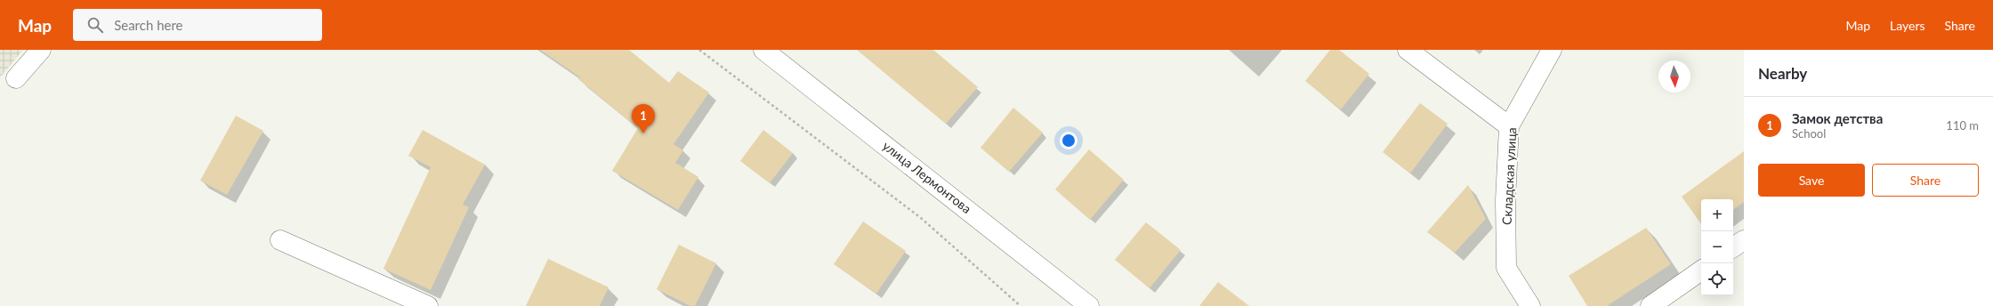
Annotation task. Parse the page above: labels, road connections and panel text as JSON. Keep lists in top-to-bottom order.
{
  "streets": {
    "street": ["Складская улица", "улица Лермонтова"]
  },
  "north": "bottom",
  "page": {
    "header": "Map",
    "search": "Search here",
    "nav": ["Map", "Layers", "Share"],
    "heading": "Nearby",
    "list": [
      {
        "mark": "1",
        "name": "Замок детства",
        "note": "School",
        "value": "110 m"
      }
    ],
    "pins": "1",
    "buttons": ["Save", "Share"],
    "map_buttons": ["+", "−"]
  }
}
